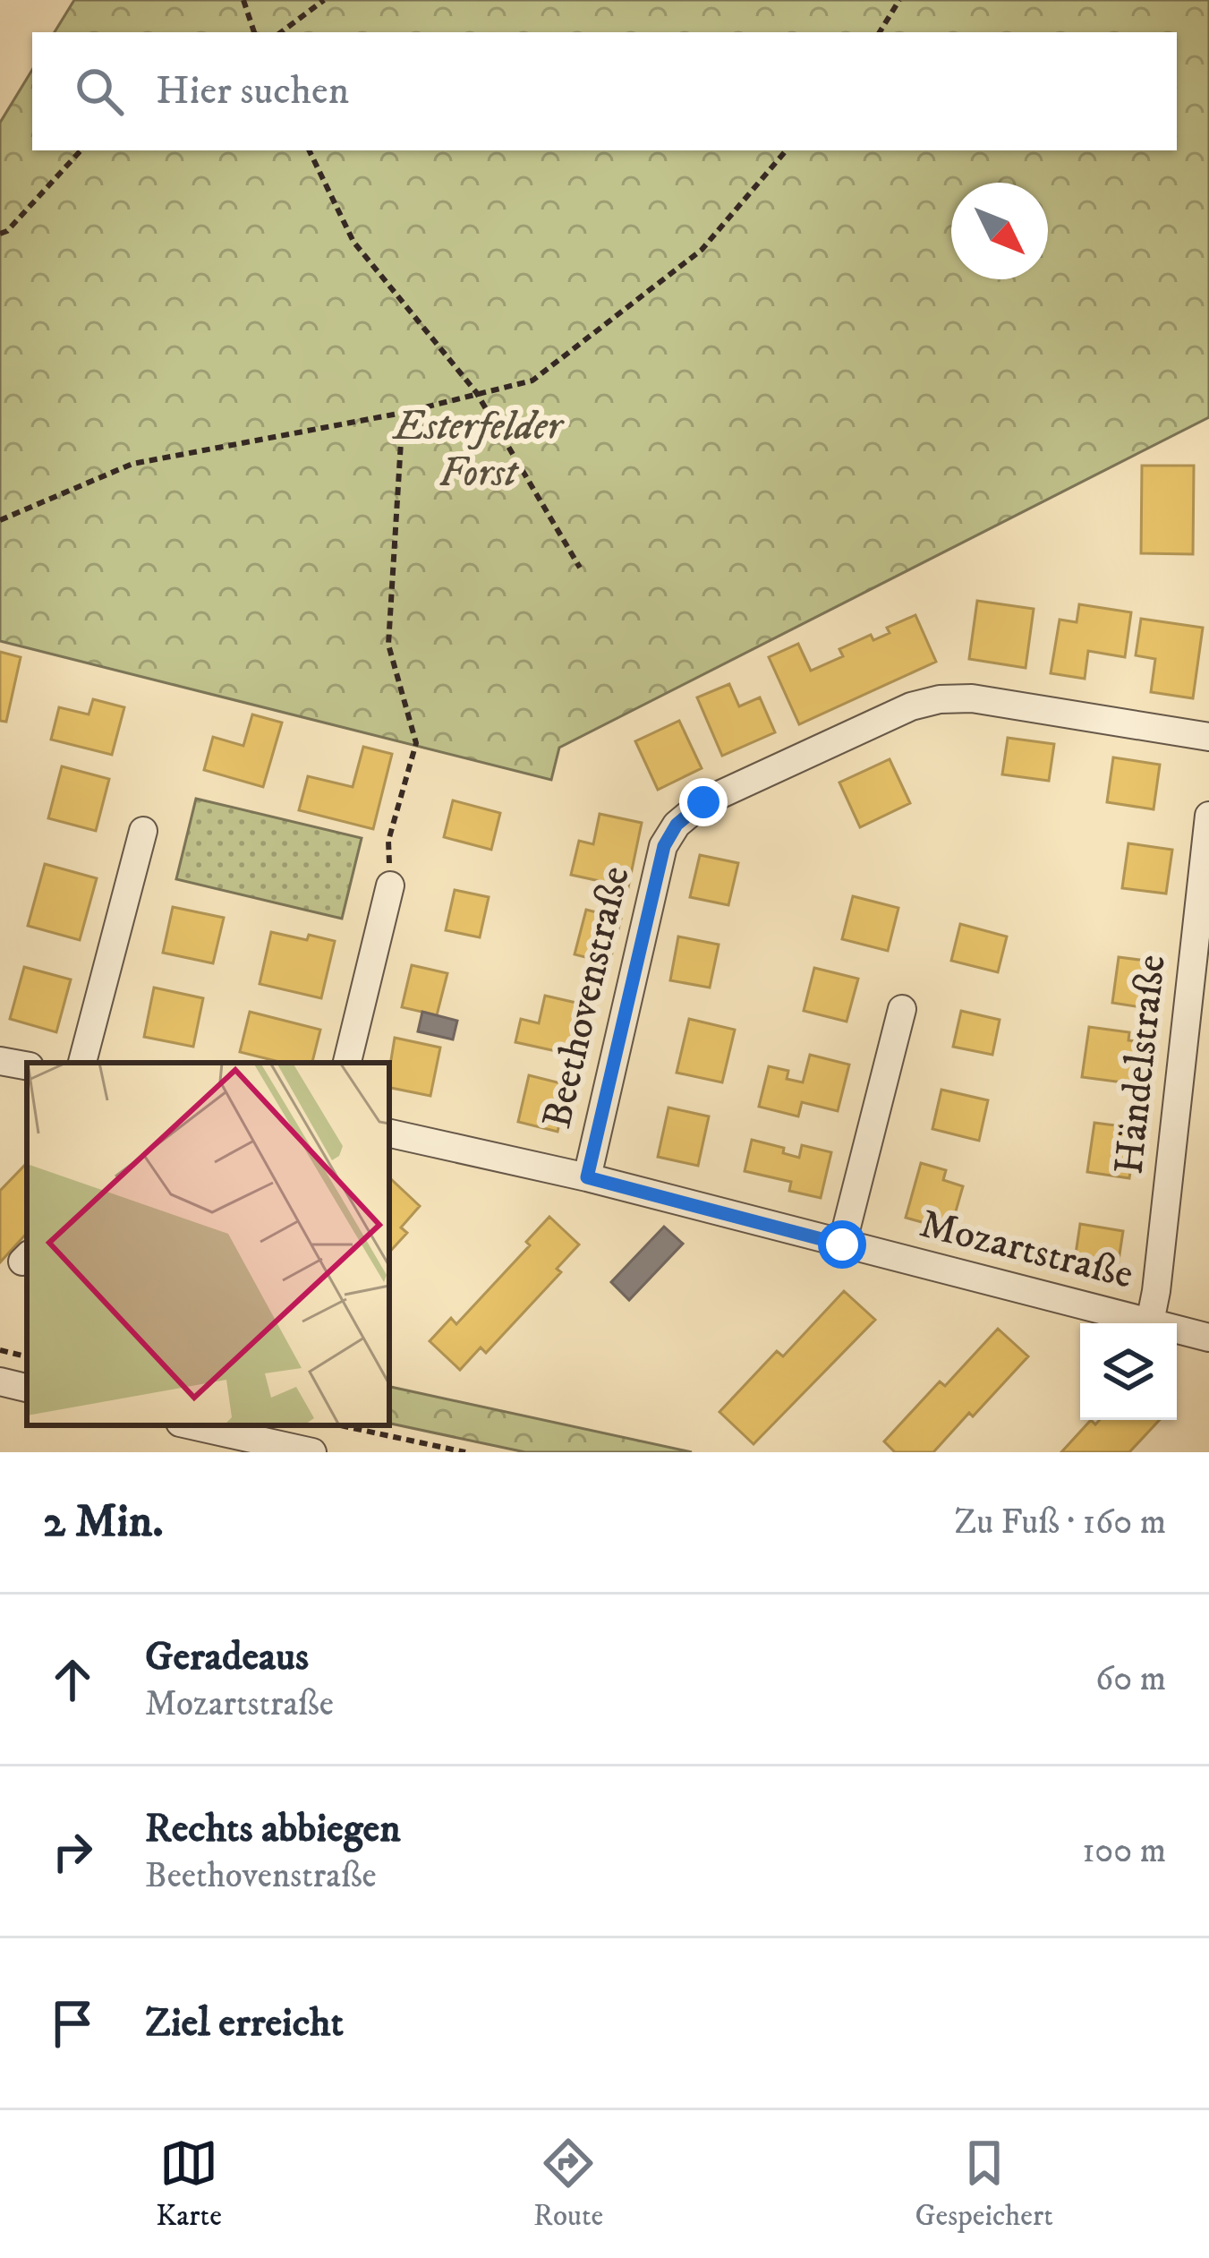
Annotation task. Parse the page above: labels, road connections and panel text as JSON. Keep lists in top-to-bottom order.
{
  "streets": {
    "street": ["Beethovenstraße", "Händelstraße", "Mozartstraße"]
  },
  "crossings": [
    ["Beethovenstraße", "Mozartstraße"],
    ["Händelstraße", "Mozartstraße"]
  ],
  "parks": ["Esterfelder Forst"],
  "north": "bottom right",
  "page": {
    "search": "Hier suchen",
    "heading": ["2 Min.", "Zu Fuß · 160 m"],
    "list": [
      ["Geradeaus", "Mozartstraße", "60 m"],
      ["Rechts abbiegen", "Beethovenstraße", "100 m"],
      "Ziel erreicht"
    ],
    "nav": ["Karte", "Route", "Gespeichert"]
  }
}
